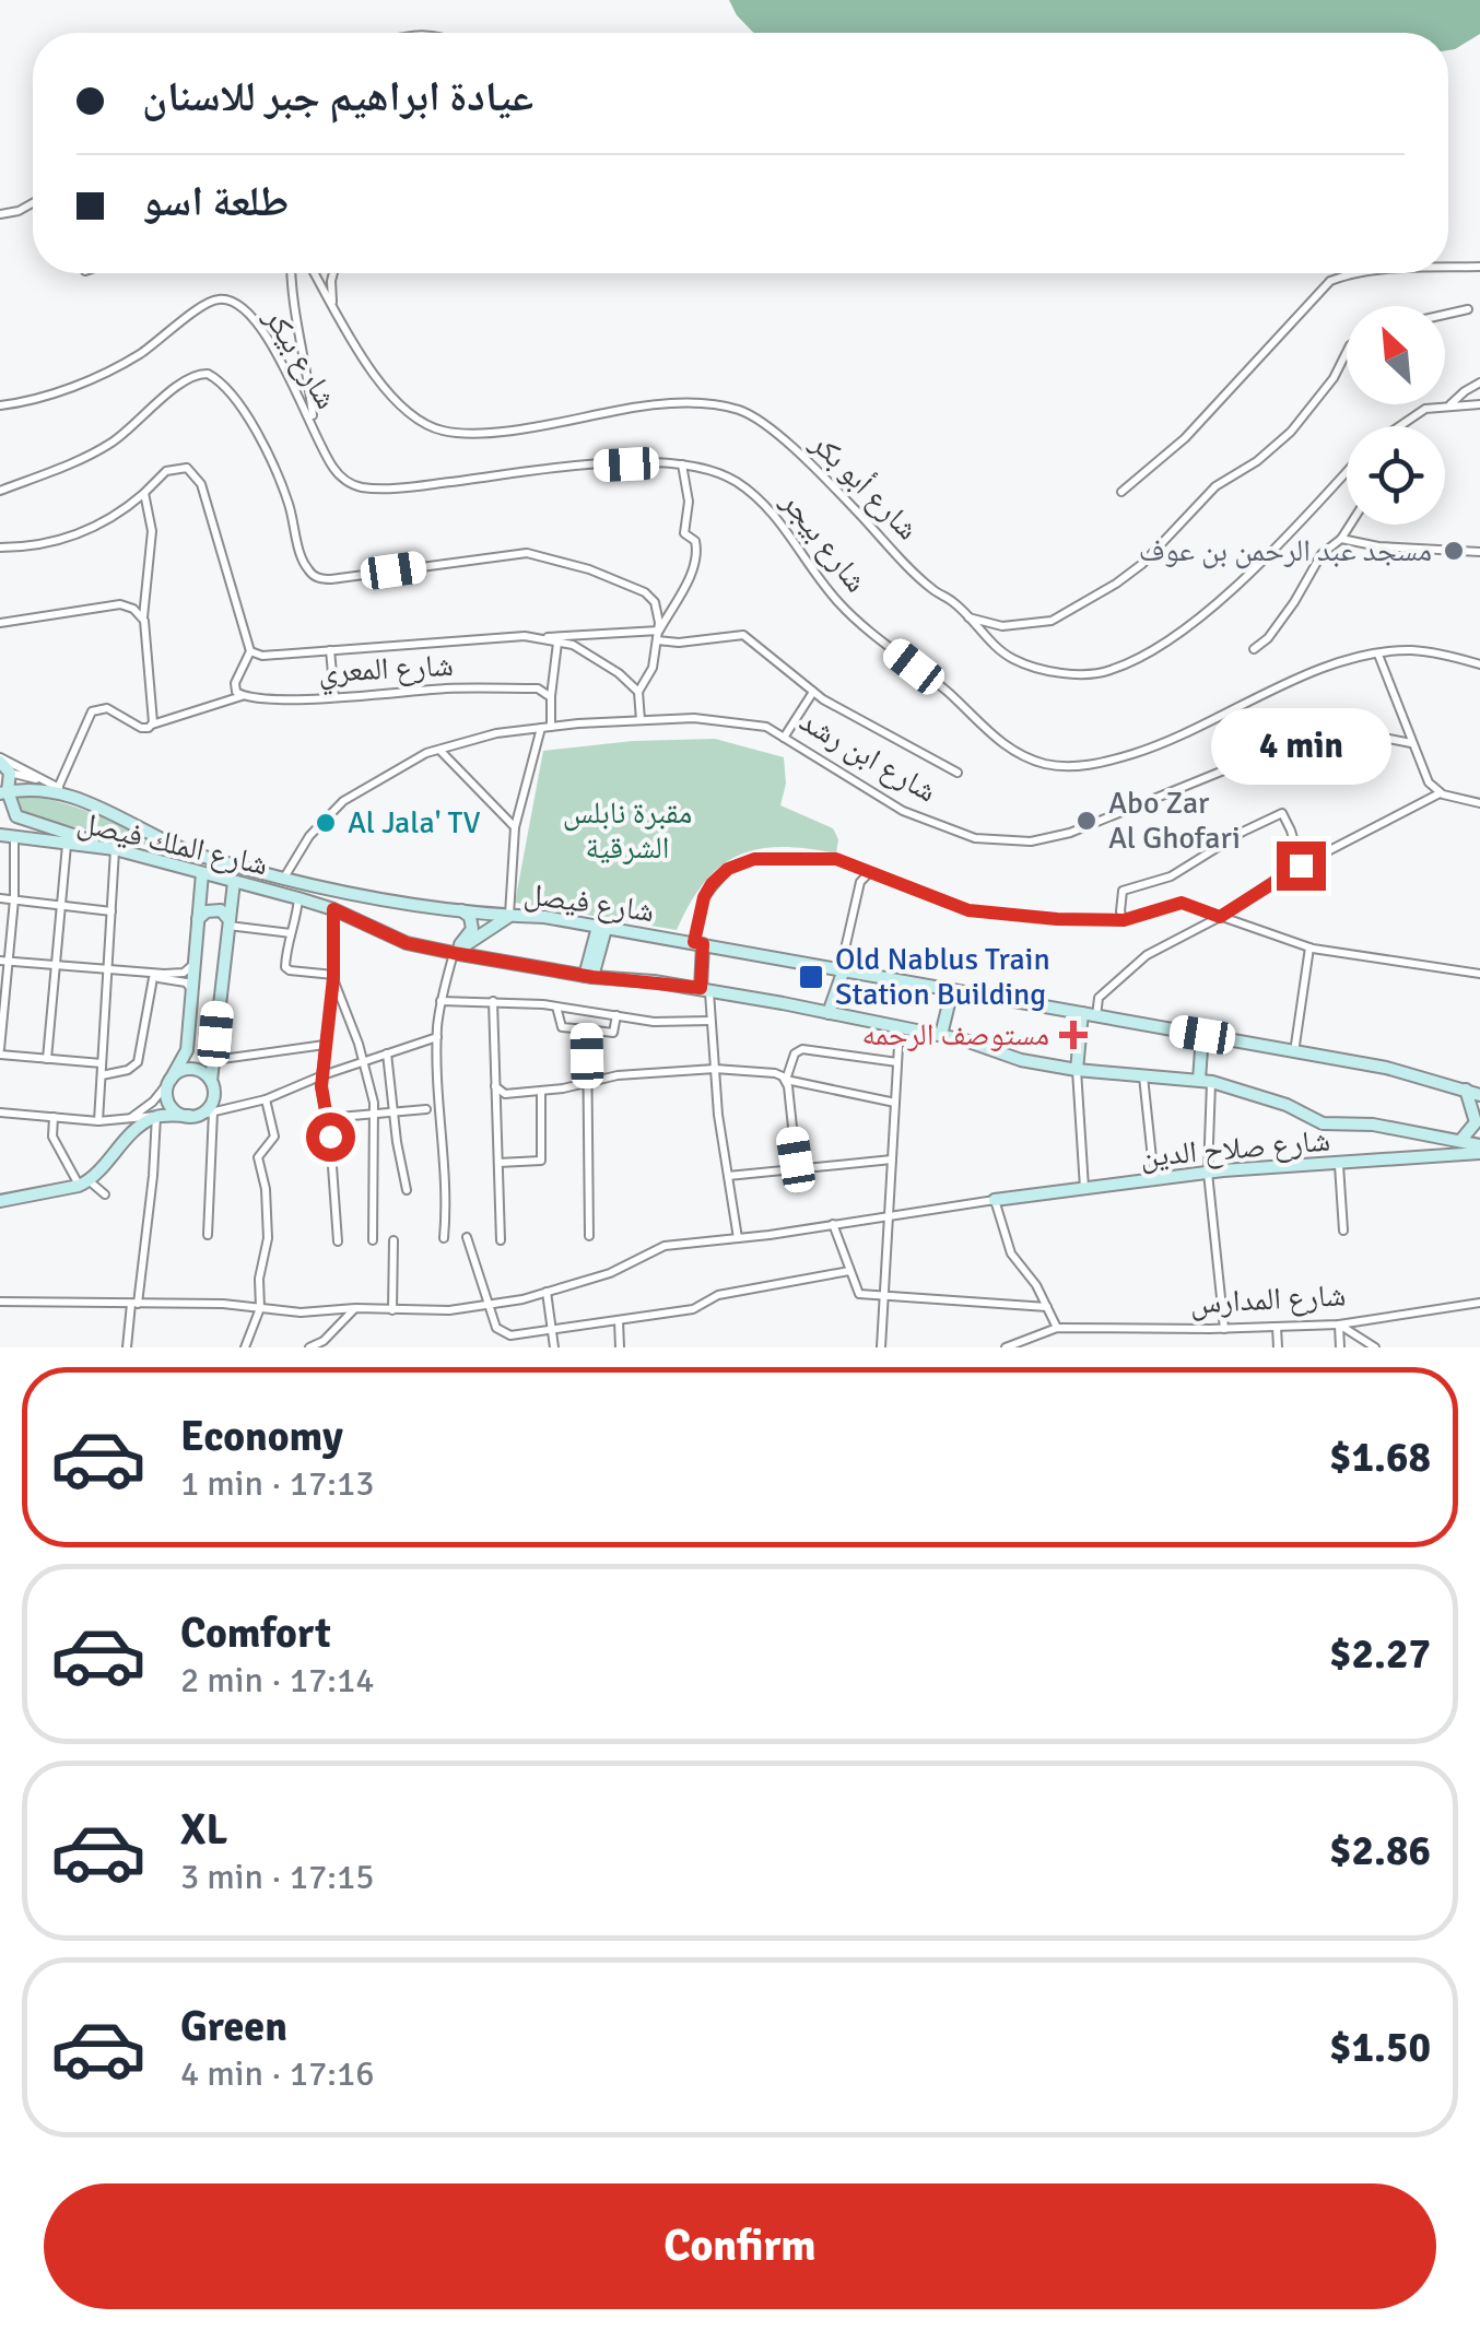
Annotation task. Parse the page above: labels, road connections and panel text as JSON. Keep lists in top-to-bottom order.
{
  "streets": {
    "main road": ["شارع الملك فيصل", "شارع فيصل", "شارع صلاح الدين"],
    "street": [
      "شارع بيكر",
      "شارع أبو بكر",
      "شارع بيجر",
      "شارع المعري",
      "شارع ابن رشد",
      "شارع المدارس"
    ]
  },
  "crossings": [
    ["شارع بيكر", "شارع بيجر"],
    ["شارع ابن رشد", "شارع الملك فيصل"],
    ["شارع الملك فيصل", "شارع فيصل"],
    ["شارع الملك فيصل", "شارع صلاح الدين"]
  ],
  "parks": ["مقبرة نابلس الشرقية"],
  "places": {
    "other": ["مسجد عبد الرحمن بن عوف", "Abo Zar Al Ghofari", "Al Jala' TV"],
    "transit": ["Old Nablus Train Station Building"],
    "health": ["مستوصف الرحمه"]
  },
  "north": "top left",
  "page": {
    "banner": ["عيادة ابراهيم جبر للاسنان", "طلعة اسو"],
    "bubble": "4 min",
    "list": [
      {
        "name": "Economy",
        "note": "1 min · 17:13",
        "value": "$1.68"
      },
      {
        "name": "Comfort",
        "note": "2 min · 17:14",
        "value": "$2.27"
      },
      {
        "name": "XL",
        "note": "3 min · 17:15",
        "value": "$2.86"
      },
      {
        "name": "Green",
        "note": "4 min · 17:16",
        "value": "$1.50"
      }
    ],
    "buttons": "Confirm"
  }
}
